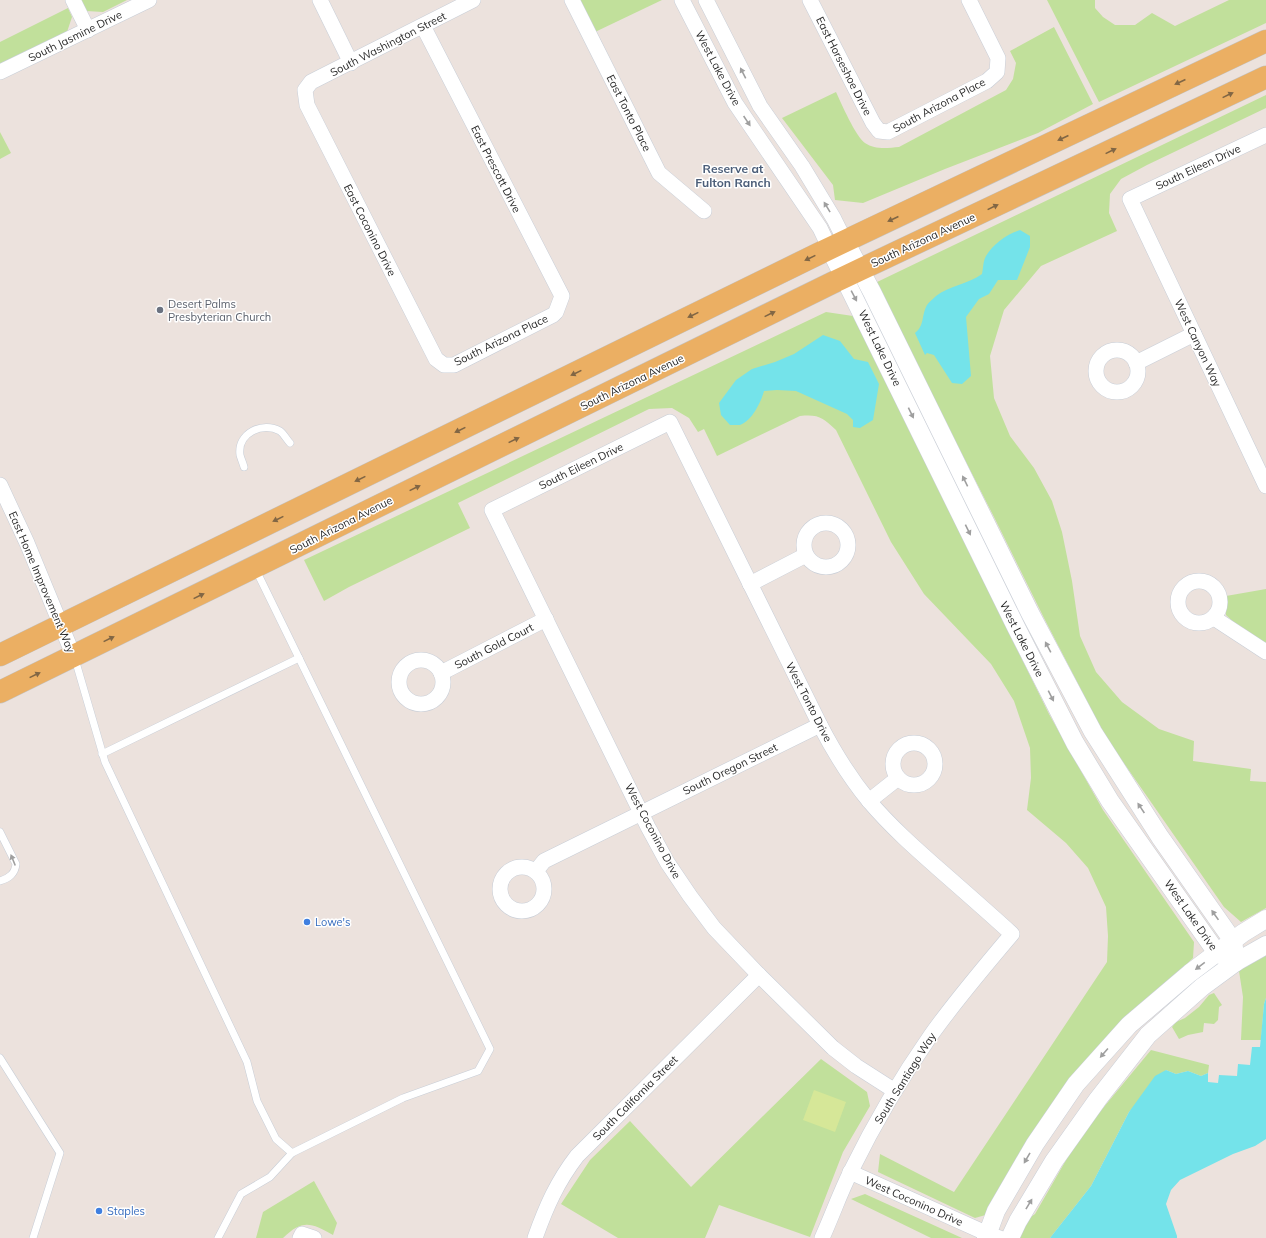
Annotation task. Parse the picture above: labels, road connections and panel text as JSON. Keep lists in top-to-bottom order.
{
  "streets": {
    "main road": ["South Arizona Avenue"],
    "street": [
      "South Jasmine Drive",
      "South Washington Street",
      "East Horseshoe Drive",
      "West Lake Drive",
      "South Arizona Place",
      "East Tonto Place",
      "South Eileen Drive",
      "East Prescott Drive",
      "East Coconino Drive",
      "West Canyon Way",
      "East Home Improvement Way",
      "South Gold Court",
      "West Tonto Drive",
      "South Oregon Street",
      "West Coconino Drive",
      "South Santiago Way",
      "South California Street"
    ]
  },
  "crossings": [
    ["South Washington Street", "East Prescott Drive"],
    ["South Washington Street", "East Coconino Drive"],
    ["East Horseshoe Drive", "South Arizona Place"],
    ["West Lake Drive", "South Arizona Avenue"],
    ["South Arizona Place", "East Prescott Drive"],
    ["South Arizona Place", "East Coconino Drive"],
    ["South Eileen Drive", "West Canyon Way"],
    ["South Eileen Drive", "West Tonto Drive"],
    ["South Eileen Drive", "West Coconino Drive"],
    ["South Arizona Avenue", "East Home Improvement Way"],
    ["South Gold Court", "West Coconino Drive"],
    ["West Tonto Drive", "South Oregon Street"],
    ["West Tonto Drive", "South Santiago Way"],
    ["South Oregon Street", "West Coconino Drive"],
    ["West Coconino Drive", "South Santiago Way"],
    ["West Coconino Drive", "South California Street"]
  ],
  "districts": ["Reserve at Fulton Ranch"],
  "places": ["Desert Palms Presbyterian Church", "Lowe's", "Staples"]
}
